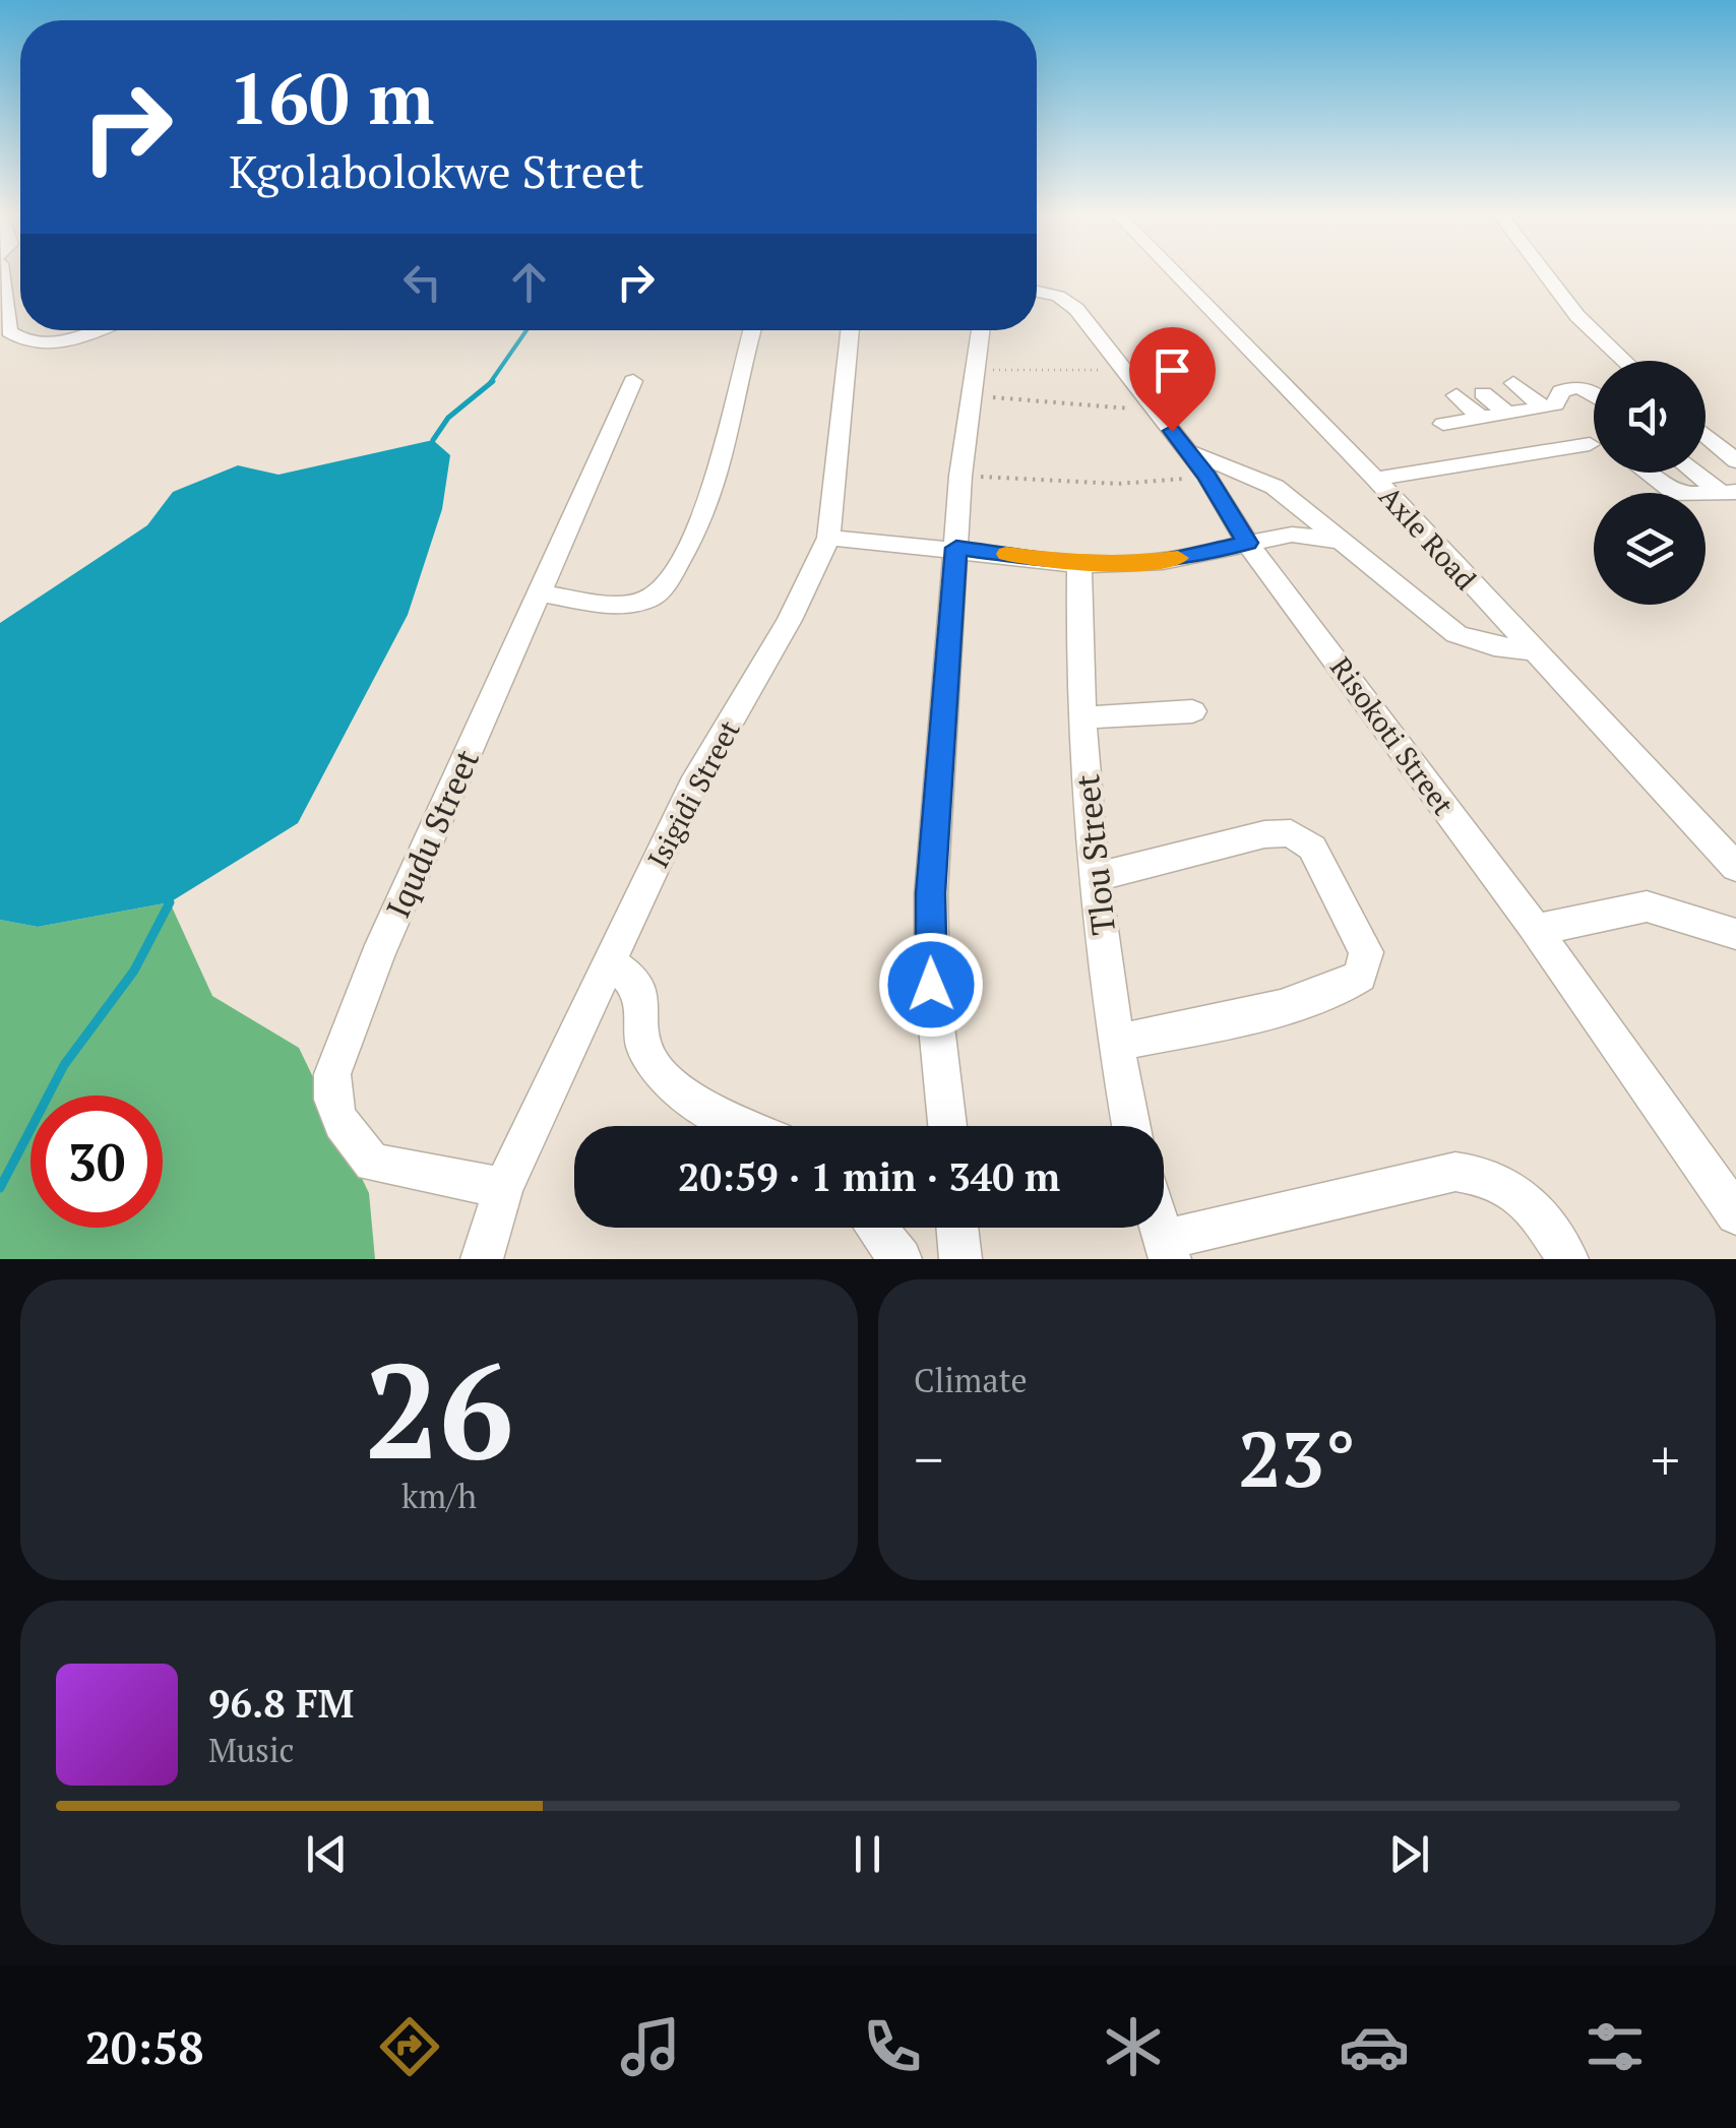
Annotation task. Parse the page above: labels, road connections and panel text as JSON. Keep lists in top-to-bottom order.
{
  "streets": {
    "street": [
      "Axle Road",
      "Risokoti Street",
      "Isigidi Street",
      "Iqudu Street",
      "Tlou Street"
    ]
  },
  "crossings": [
    ["Isigidi Street", "Iqudu Street"]
  ],
  "page": {
    "turn": ["160 m", "Kgolabolokwe Street"],
    "limit": "30",
    "trip": "20:59 · 1 min · 340 m",
    "tile": [
      ["26", "km/h"],
      "Climate"
    ],
    "heat": ["−", "23°", "+"],
    "song": ["96.8 FM", "Music"],
    "tabs": "20:58"
  }
}
